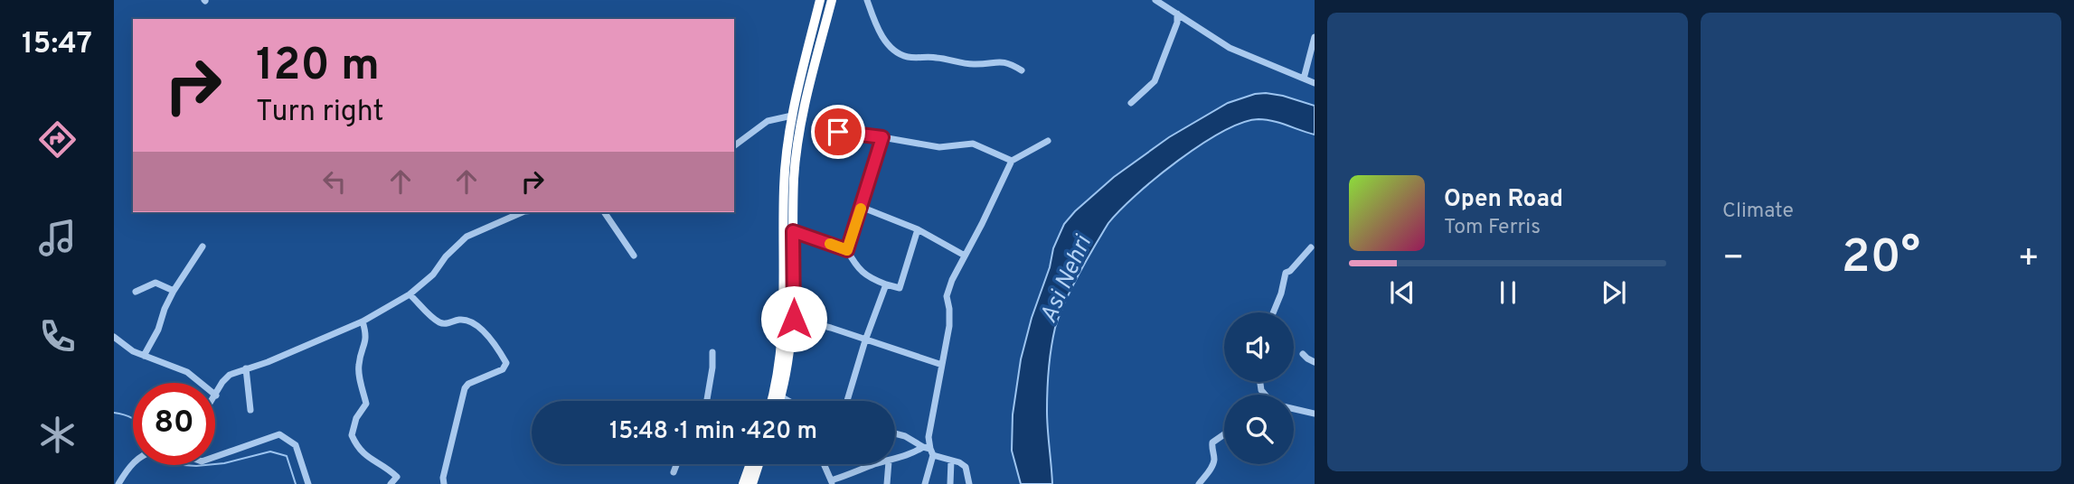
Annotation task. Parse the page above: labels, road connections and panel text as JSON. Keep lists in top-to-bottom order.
{
  "water": ["Asi Nehri"],
  "page": {
    "tabs": "15:47",
    "tile": "Climate",
    "turn": ["120 m", "Turn right"],
    "song": ["Open Road", "Tom Ferris"],
    "heat": ["−", "20°", "+"],
    "limit": "80",
    "trip": "15:48 · 1 min · 420 m"
  }
}
